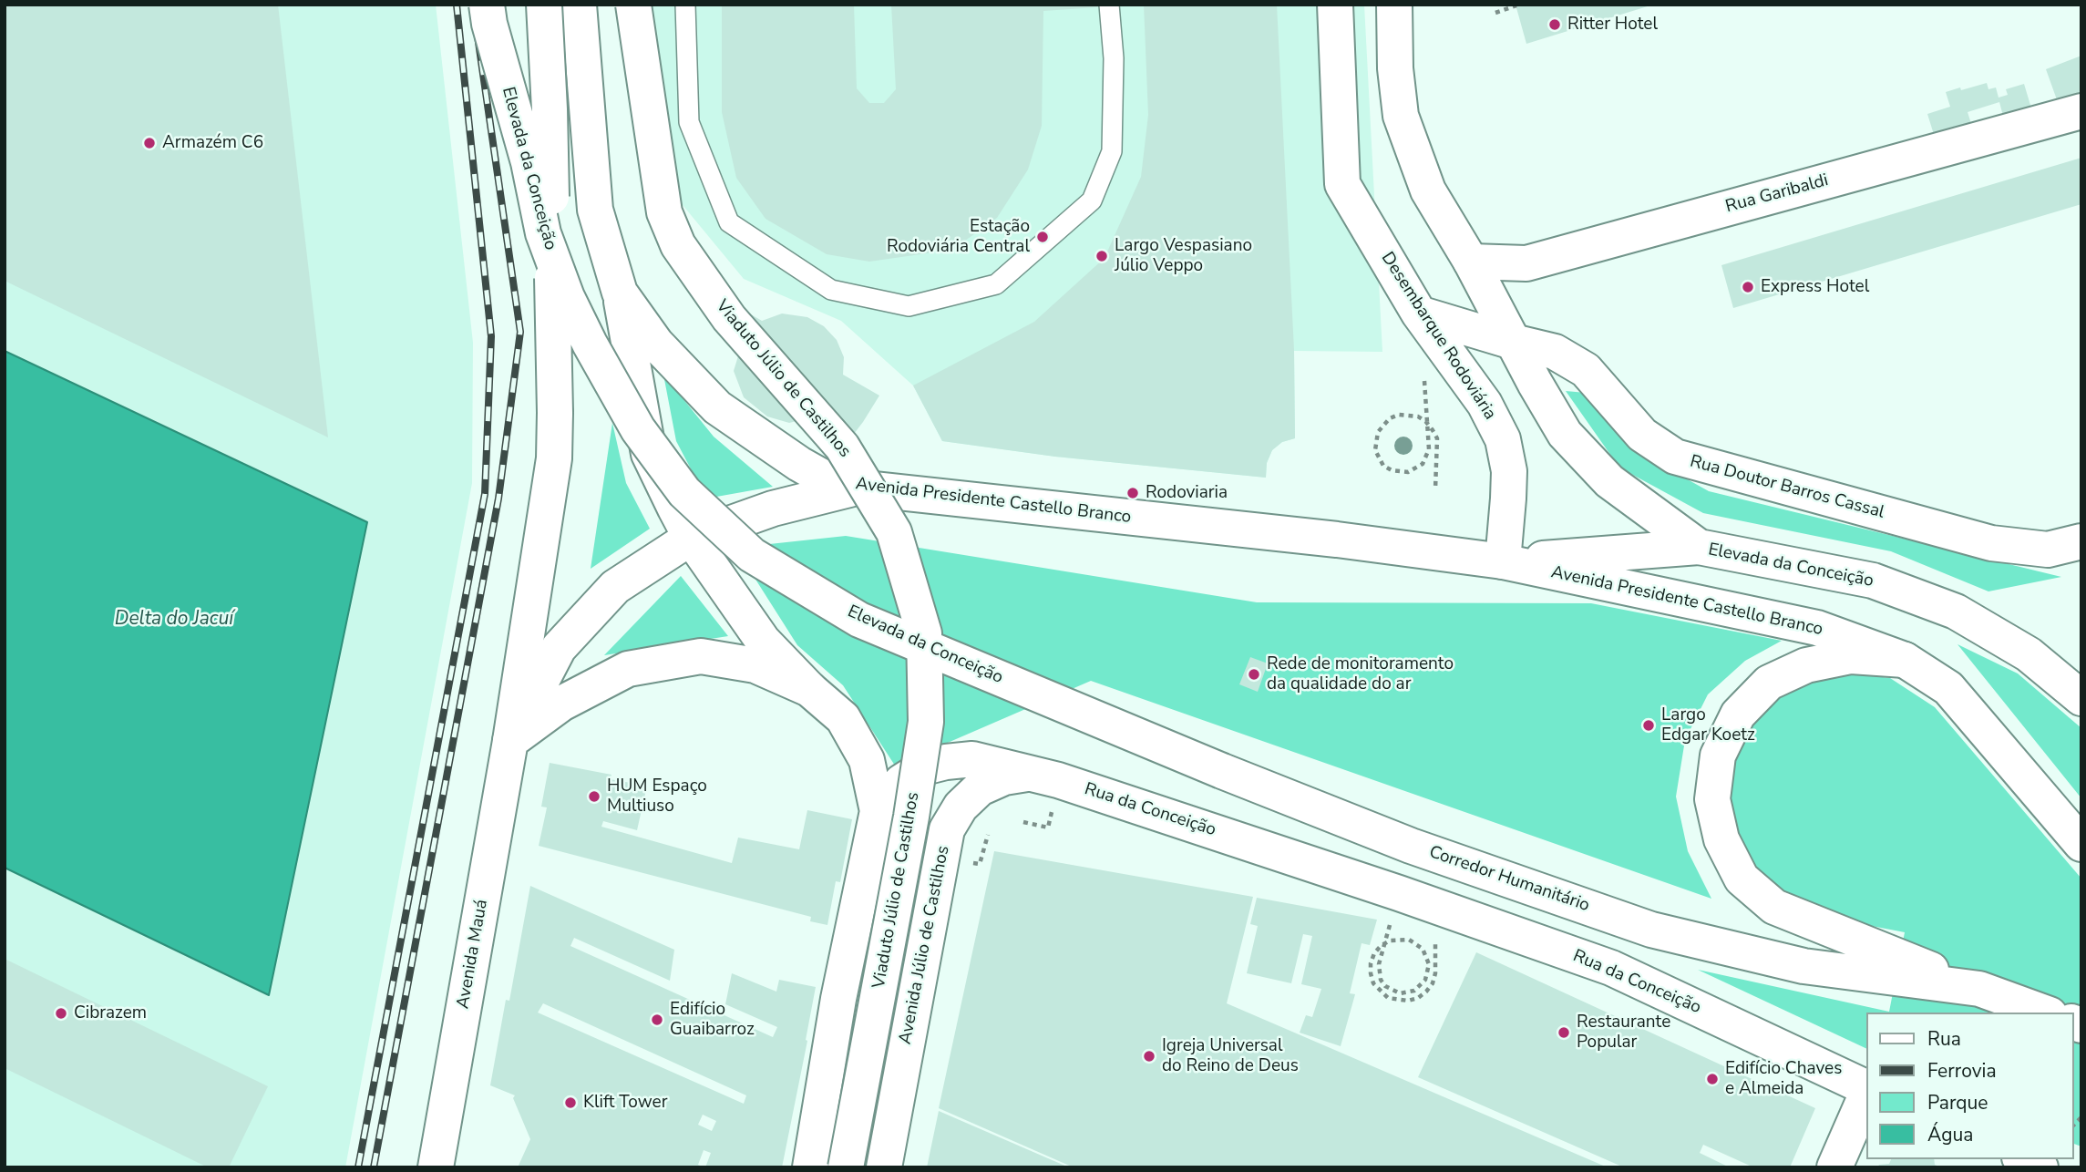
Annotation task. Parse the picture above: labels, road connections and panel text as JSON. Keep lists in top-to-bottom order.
{
  "streets": {
    "main road": [
      "Elevada da Conceição",
      "Rua Garibaldi",
      "Desembarque Rodoviária",
      "Viaduto Júlio de Castilhos",
      "Rua Doutor Barros Cassal",
      "Avenida Presidente Castello Branco",
      "Rua da Conceição",
      "Corredor Humanitário",
      "Avenida Júlio de Castilhos",
      "Avenida Mauá"
    ]
  },
  "crossings": [
    ["Elevada da Conceição", "Avenida Presidente Castello Branco"],
    ["Elevada da Conceição", "Corredor Humanitário"],
    ["Desembarque Rodoviária", "Rua Doutor Barros Cassal"],
    ["Desembarque Rodoviária", "Avenida Presidente Castello Branco"],
    ["Rua da Conceição", "Avenida Júlio de Castilhos"]
  ],
  "water": ["Delta do Jacuí"],
  "places": [
    "Ritter Hotel",
    "Armazém C6",
    "Estação Rodoviária Central",
    "Largo Vespasiano Júlio Veppo",
    "Express Hotel",
    "Rodoviaria",
    "Rede de monitoramento da qualidade do ar",
    "Largo Edgar Koetz",
    "HUM Espaço Multiuso",
    "Cibrazem",
    "Edifício Guaibarroz",
    "Restaurante Popular",
    "Igreja Universal do Reino de Deus",
    "Edifício Chaves e Almeida",
    "Klift Tower"
  ],
  "legend": [
    "Rua",
    "Ferrovia",
    "Parque",
    "Água"
  ]
}
